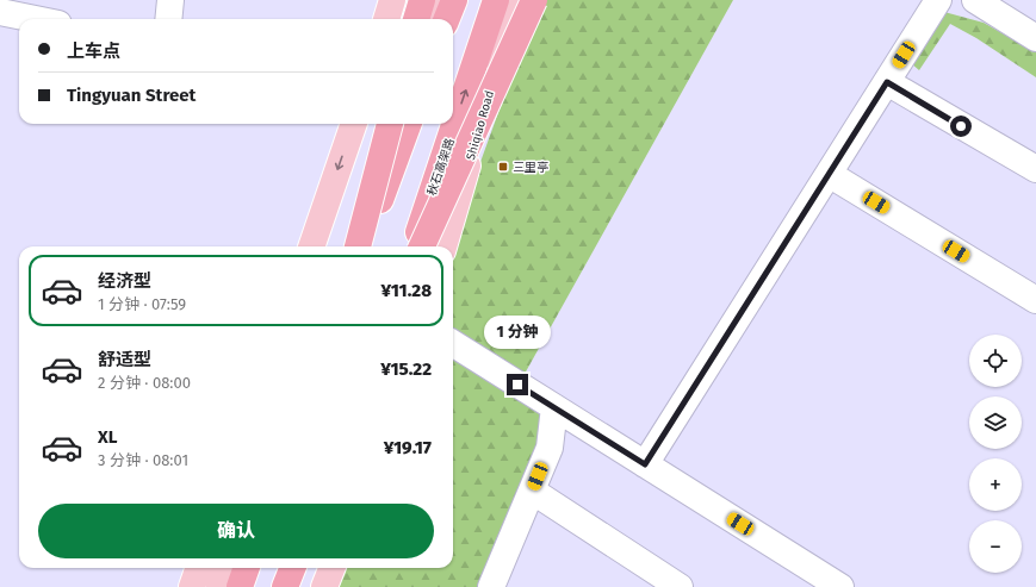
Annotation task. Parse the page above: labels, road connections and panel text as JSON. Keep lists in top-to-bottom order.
{
  "streets": {
    "highway": ["秋石高架路"],
    "main road": ["Shiqiao Road"]
  },
  "places": {
    "transit": ["三里亭"]
  },
  "page": {
    "banner": ["上车点", "Tingyuan Street"],
    "list": [
      {
        "name": "经济型",
        "note": "1 分钟 · 07:59",
        "value": "¥11.28"
      },
      {
        "name": "舒适型",
        "note": "2 分钟 · 08:00",
        "value": "¥15.22"
      },
      {
        "name": "XL",
        "note": "3 分钟 · 08:01",
        "value": "¥19.17"
      }
    ],
    "bubble": "1 分钟",
    "map_buttons": ["+", "−"],
    "buttons": "确认"
  }
}
